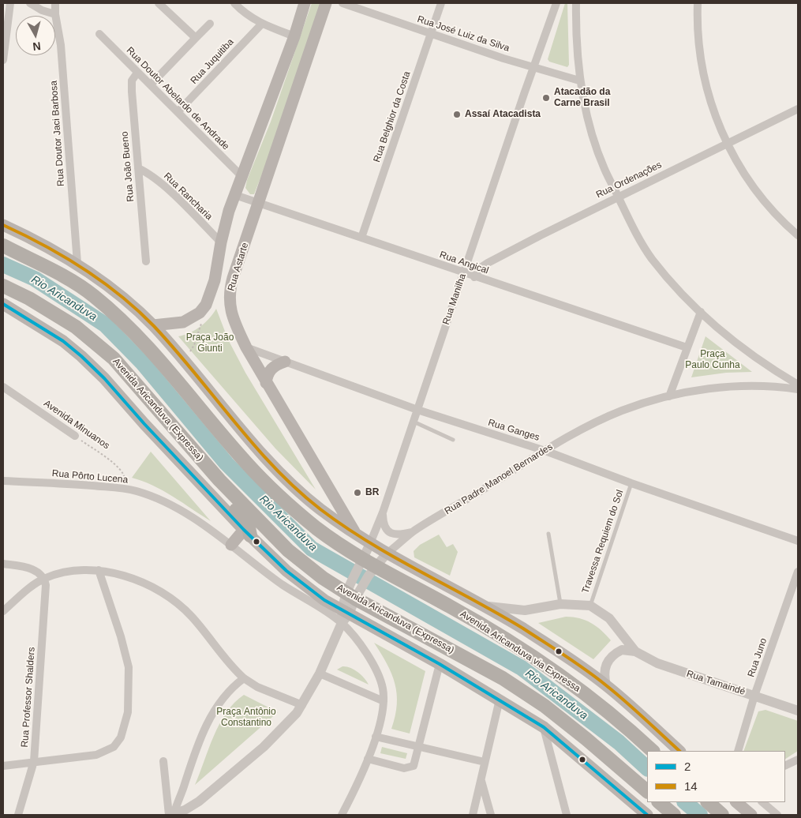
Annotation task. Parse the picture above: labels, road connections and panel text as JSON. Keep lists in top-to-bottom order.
{
  "streets": {
    "highway": ["Avenida Aricanduva (Expressa)", "Avenida Aricanduva via Expressa"],
    "main road": ["Rua Astarte"],
    "street": [
      "Rua José Luiz da Silva",
      "Rua Juquitiba",
      "Rua Doutor Abelardo de Andrade",
      "Rua Belghior da Costa",
      "Rua Doutor Jaci Barbosa",
      "Rua João Bueno",
      "Rua Ordenações",
      "Rua Rancharia",
      "Rua Angical",
      "Rua Manilha",
      "Avenida Minuanos",
      "Rua Ganges",
      "Rua Pôrto Lucena",
      "Rua Padre Manoel Bernardes",
      "Rua Juno",
      "Rua Tamaindé",
      "Rua Professor Shalders"
    ],
    "lane": ["Travessa Requiem do Sol"]
  },
  "crossings": [
    ["Rua José Luiz da Silva", "Rua Belghior da Costa"],
    ["Rua José Luiz da Silva", "Rua Manilha"],
    ["Rua Juquitiba", "Rua Doutor Abelardo de Andrade"],
    ["Rua Doutor Abelardo de Andrade", "Rua João Bueno"],
    ["Rua Doutor Abelardo de Andrade", "Rua Astarte"],
    ["Rua Belghior da Costa", "Rua Angical"],
    ["Rua João Bueno", "Rua Rancharia"],
    ["Rua Ordenações", "Rua Angical"],
    ["Rua Rancharia", "Rua Astarte"],
    ["Rua Angical", "Rua Astarte"],
    ["Rua Angical", "Rua Manilha"],
    ["Rua Astarte", "Rua Ganges"],
    ["Rua Manilha", "Rua Ganges"],
    ["Rua Manilha", "Rua Padre Manoel Bernardes"],
    ["Rua Manilha", "Avenida Aricanduva via Expressa"],
    ["Avenida Aricanduva (Expressa)", "Rua Padre Manoel Bernardes"],
    ["Avenida Minuanos", "Rua Pôrto Lucena"],
    ["Rua Ganges", "Rua Padre Manoel Bernardes"],
    ["Rua Ganges", "Travessa Requiem do Sol"],
    ["Rua Padre Manoel Bernardes", "Avenida Aricanduva via Expressa"],
    ["Rua Juno", "Rua Tamaindé"]
  ],
  "water": ["Rio Aricanduva"],
  "parks": ["Praça João Giunti", "Praça Paulo Cunha", "Praça Antônio Constantino"],
  "places": ["Atacadão da Carne Brasil", "Assaí Atacadista", "BR"],
  "lines": ["transit line 14", "transit line 2"],
  "legend": ["2", "14"],
  "north": "bottom"
}
